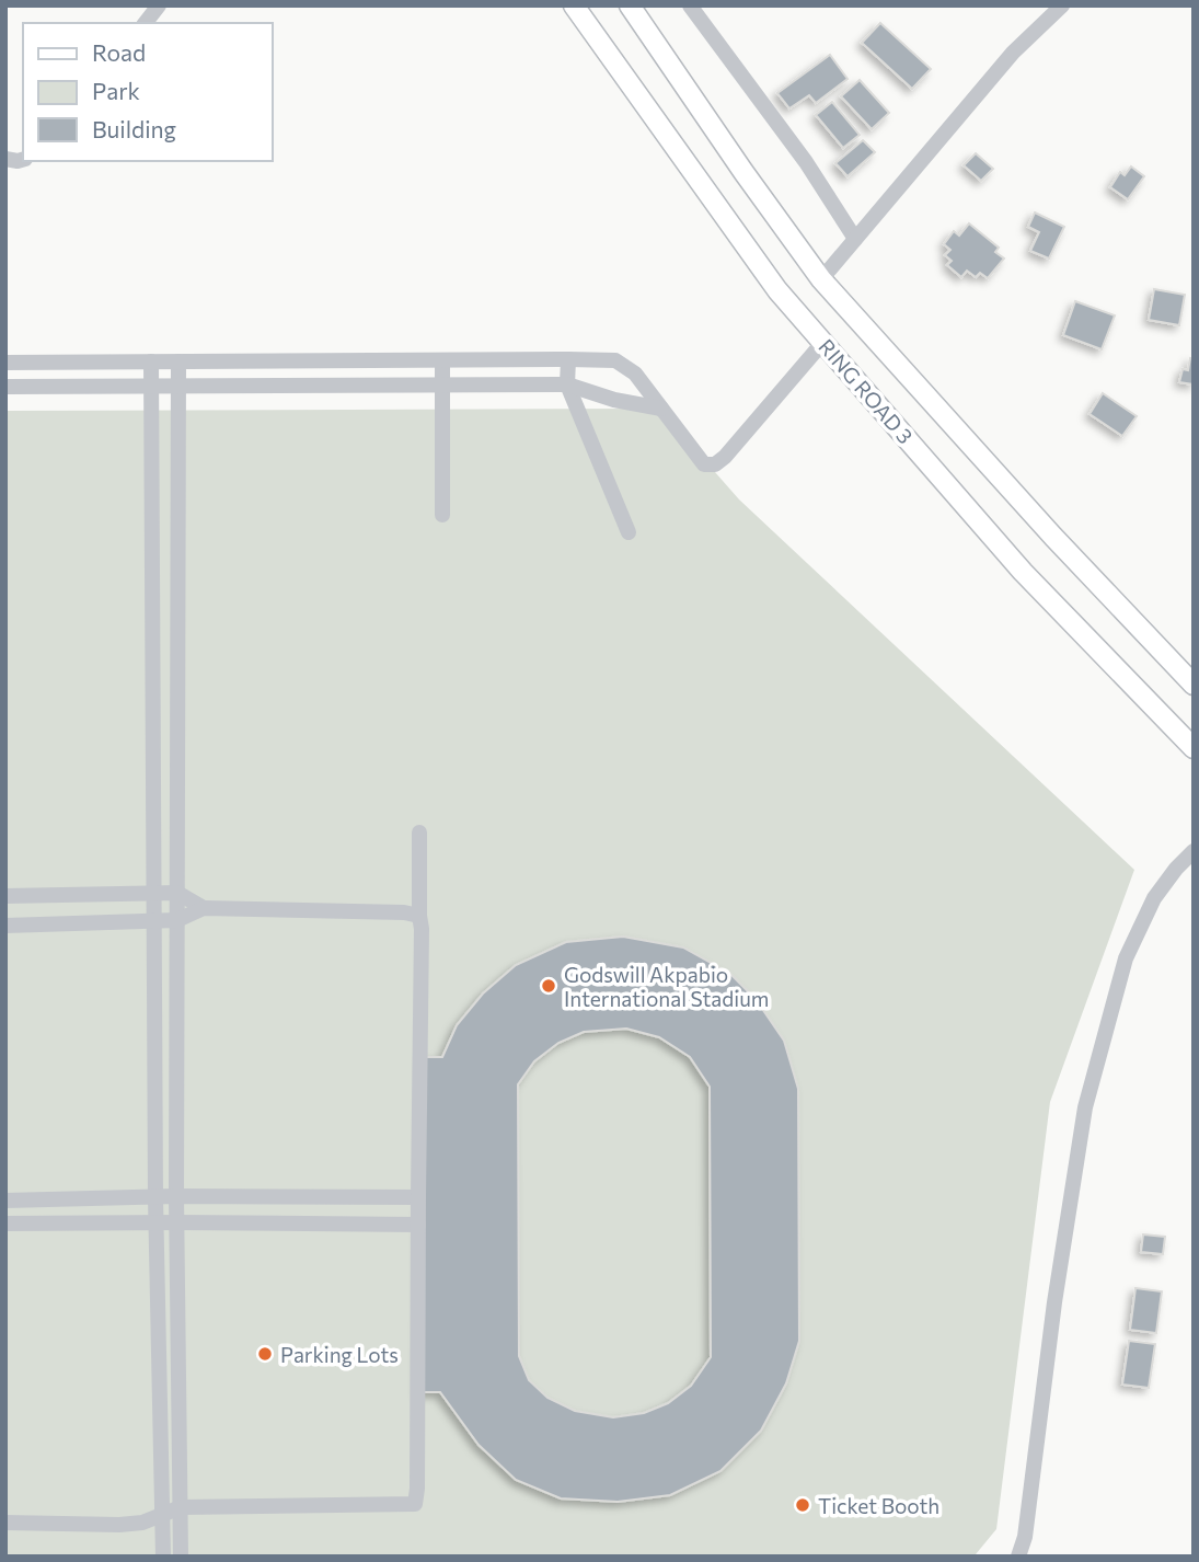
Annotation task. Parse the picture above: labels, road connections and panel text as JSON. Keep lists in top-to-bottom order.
{
  "streets": {
    "main road": ["RING ROAD 3"]
  },
  "places": ["Godswill Akpabio International Stadium", "Parking Lots", "Ticket Booth"],
  "legend": ["Road", "Park", "Building"]
}
